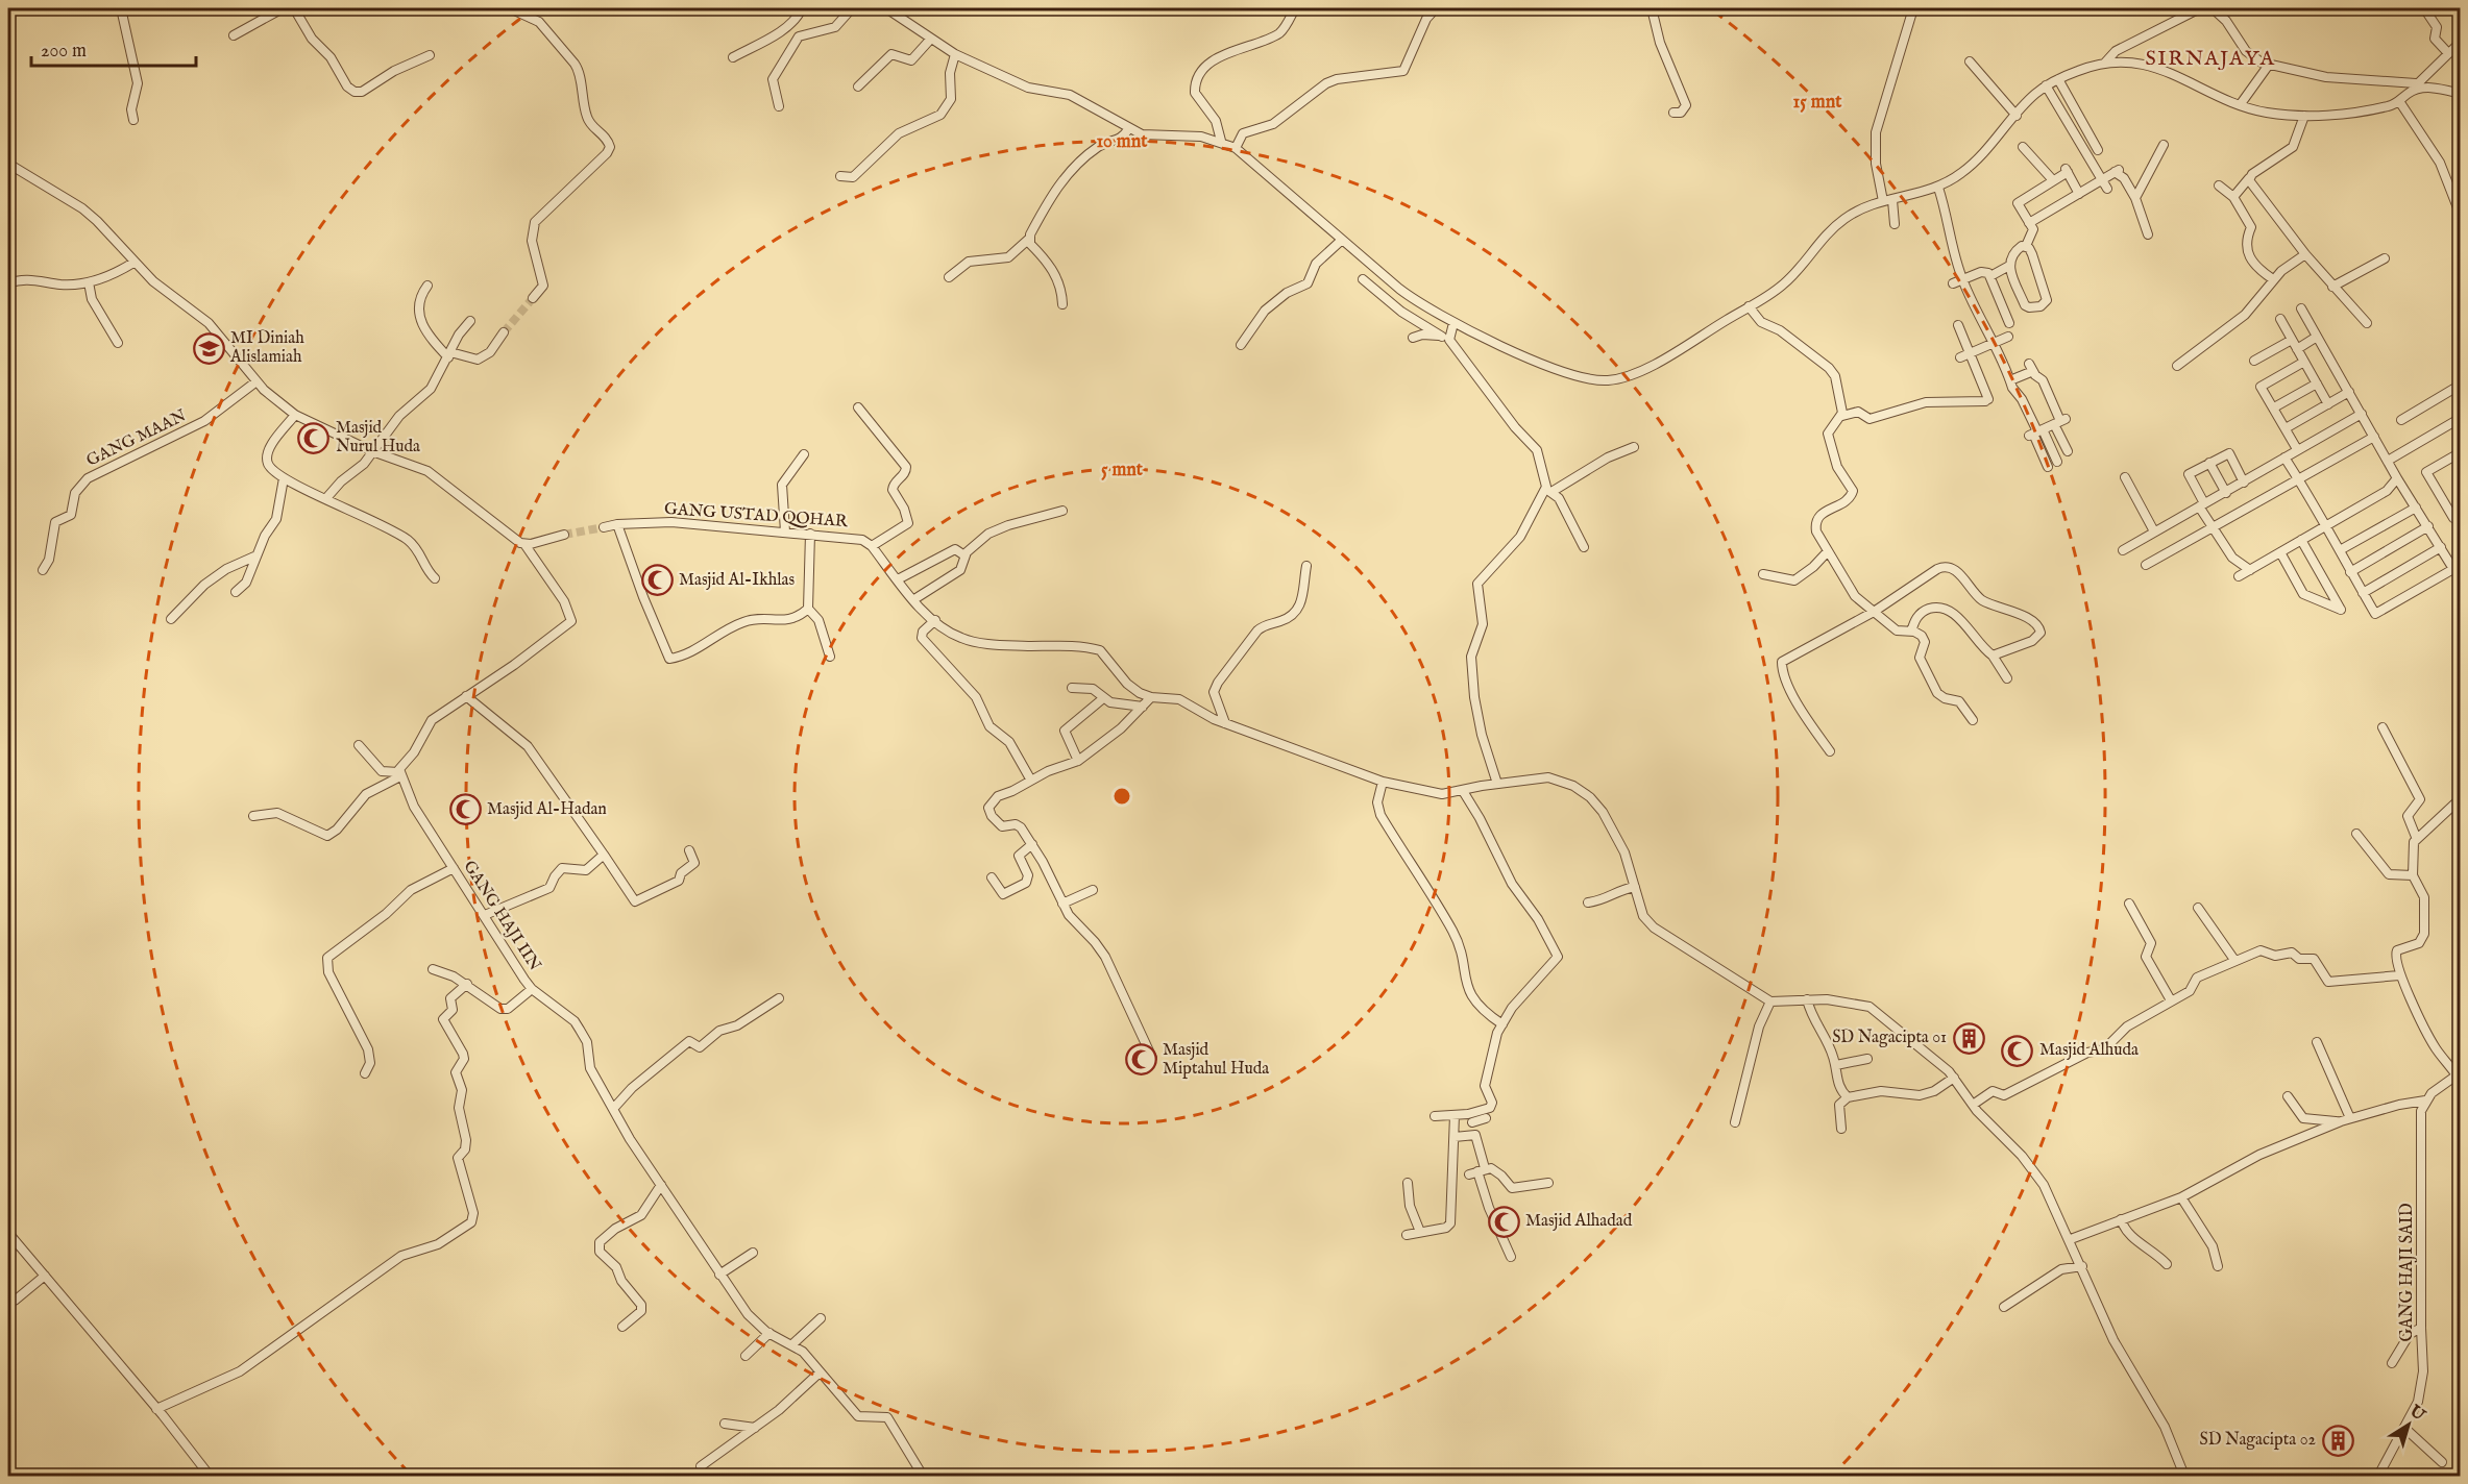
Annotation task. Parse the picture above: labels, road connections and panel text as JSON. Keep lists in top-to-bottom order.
{
  "streets": {
    "street": [
      "GANG MAAN",
      "GANG USTAD QOHAR",
      "GANG HAJI IIN",
      "GANG HAJI SAID"
    ]
  },
  "districts": ["SIRNAJAYA"],
  "places": {
    "school or university": ["MI Diniah Alislamiah"],
    "mosque": [
      "Masjid Nurul Huda",
      "Masjid Al-Ikhlas",
      "Masjid Al-Hadan",
      "Masjid Alhuda",
      "Masjid Miptahul Huda",
      "Masjid Alhadad"
    ],
    "building": ["SD Nagacipta 01", "SD Nagacipta 02"]
  },
  "scale_bar": "200 m",
  "north": "top right",
  "rings": ["15 mnt", "10 mnt", "5 mnt"]
}
